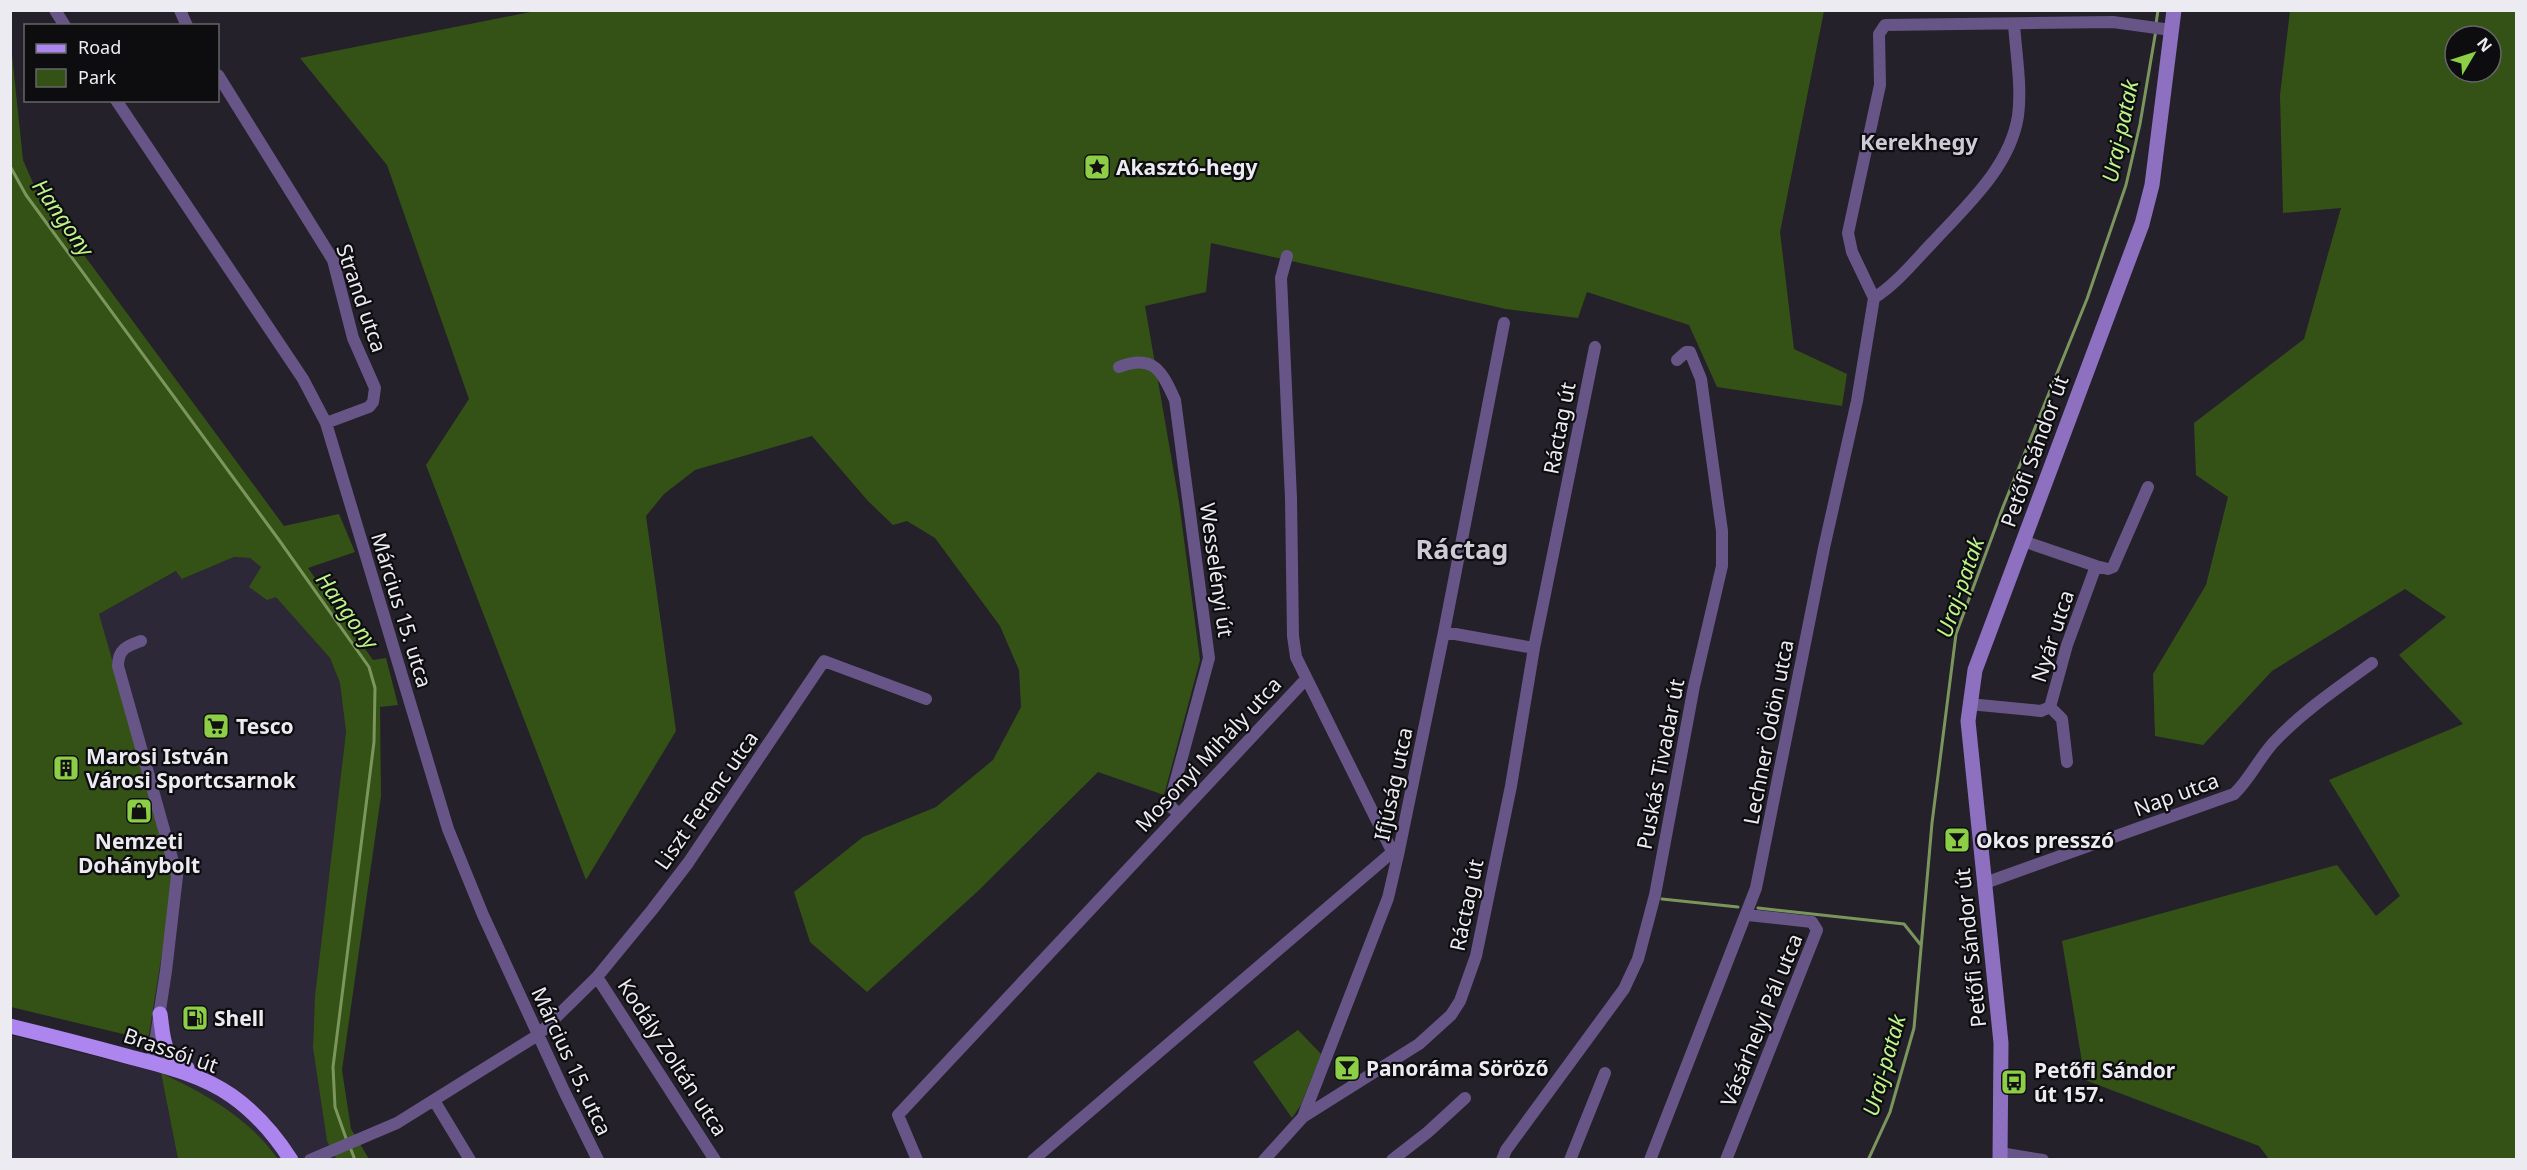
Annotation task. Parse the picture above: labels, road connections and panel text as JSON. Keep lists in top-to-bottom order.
{
  "streets": {
    "main road": ["Brassói út"],
    "street": [
      "Strand utca",
      "Ráctag út",
      "Petőfi Sándor út",
      "Wesselényi út",
      "Március 15. utca",
      "Nyár utca",
      "Lechner Ödön utca",
      "Mosonyi Mihály utca",
      "Puskás Tivadar út",
      "Ifjúság utca",
      "Nap utca",
      "Liszt Ferenc utca",
      "Vásárhelyi Pál utca",
      "Kodály Zoltán utca"
    ]
  },
  "crossings": [
    ["Strand utca", "Március 15. utca"],
    ["Petőfi Sándor út", "Nyár utca"],
    ["Petőfi Sándor út", "Nap utca"],
    ["Wesselényi út", "Mosonyi Mihály utca"],
    ["Március 15. utca", "Liszt Ferenc utca"],
    ["Lechner Ödön utca", "Vásárhelyi Pál utca"],
    ["Liszt Ferenc utca", "Kodály Zoltán utca"]
  ],
  "districts": ["Kerekhegy", "Ráctag"],
  "water": ["Uraj-patak", "Hangony"],
  "places": {
    "place": ["Akasztó-hegy"],
    "supermarket": ["Tesco"],
    "building": ["Marosi István Városi Sportcsarnok"],
    "shop": ["Nemzeti Dohánybolt"],
    "bar": ["Okos presszó", "Panoráma Söröző"],
    "fuel station": ["Shell"],
    "bus stop": ["Petőfi Sándor út 157."]
  },
  "legend": ["Road", "Park"],
  "north": "top right"
}
